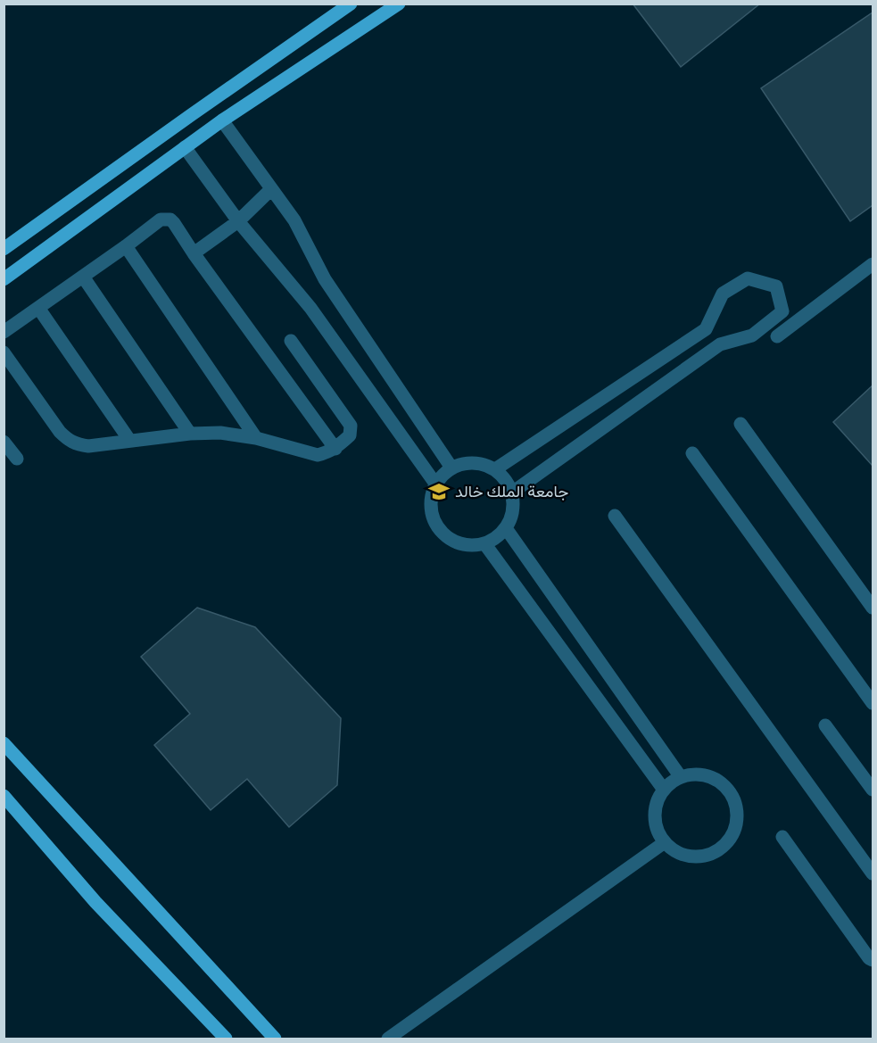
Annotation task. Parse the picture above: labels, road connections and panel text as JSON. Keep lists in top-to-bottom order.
{
  "places": {
    "school or university": ["جامعة الملك خالد"]
  }
}
